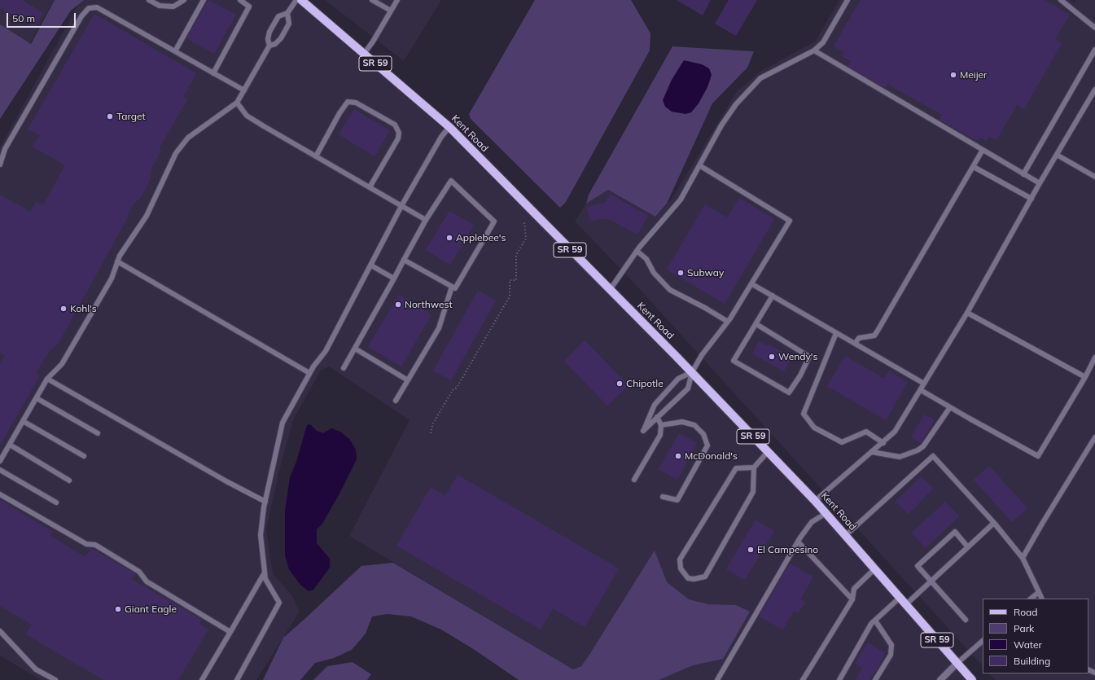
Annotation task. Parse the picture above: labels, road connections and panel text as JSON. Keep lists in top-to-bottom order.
{
  "streets": {
    "main road": ["SR 59", "Kent Road"]
  },
  "places": [
    "Meijer",
    "Target",
    "Applebee's",
    "Subway",
    "Northwest",
    "Kohl's",
    "Wendy's",
    "Chipotle",
    "McDonald's",
    "El Campesino",
    "Giant Eagle"
  ],
  "legend": [
    "Road",
    "Park",
    "Water",
    "Building"
  ],
  "scale_bar": "50 m"
}
